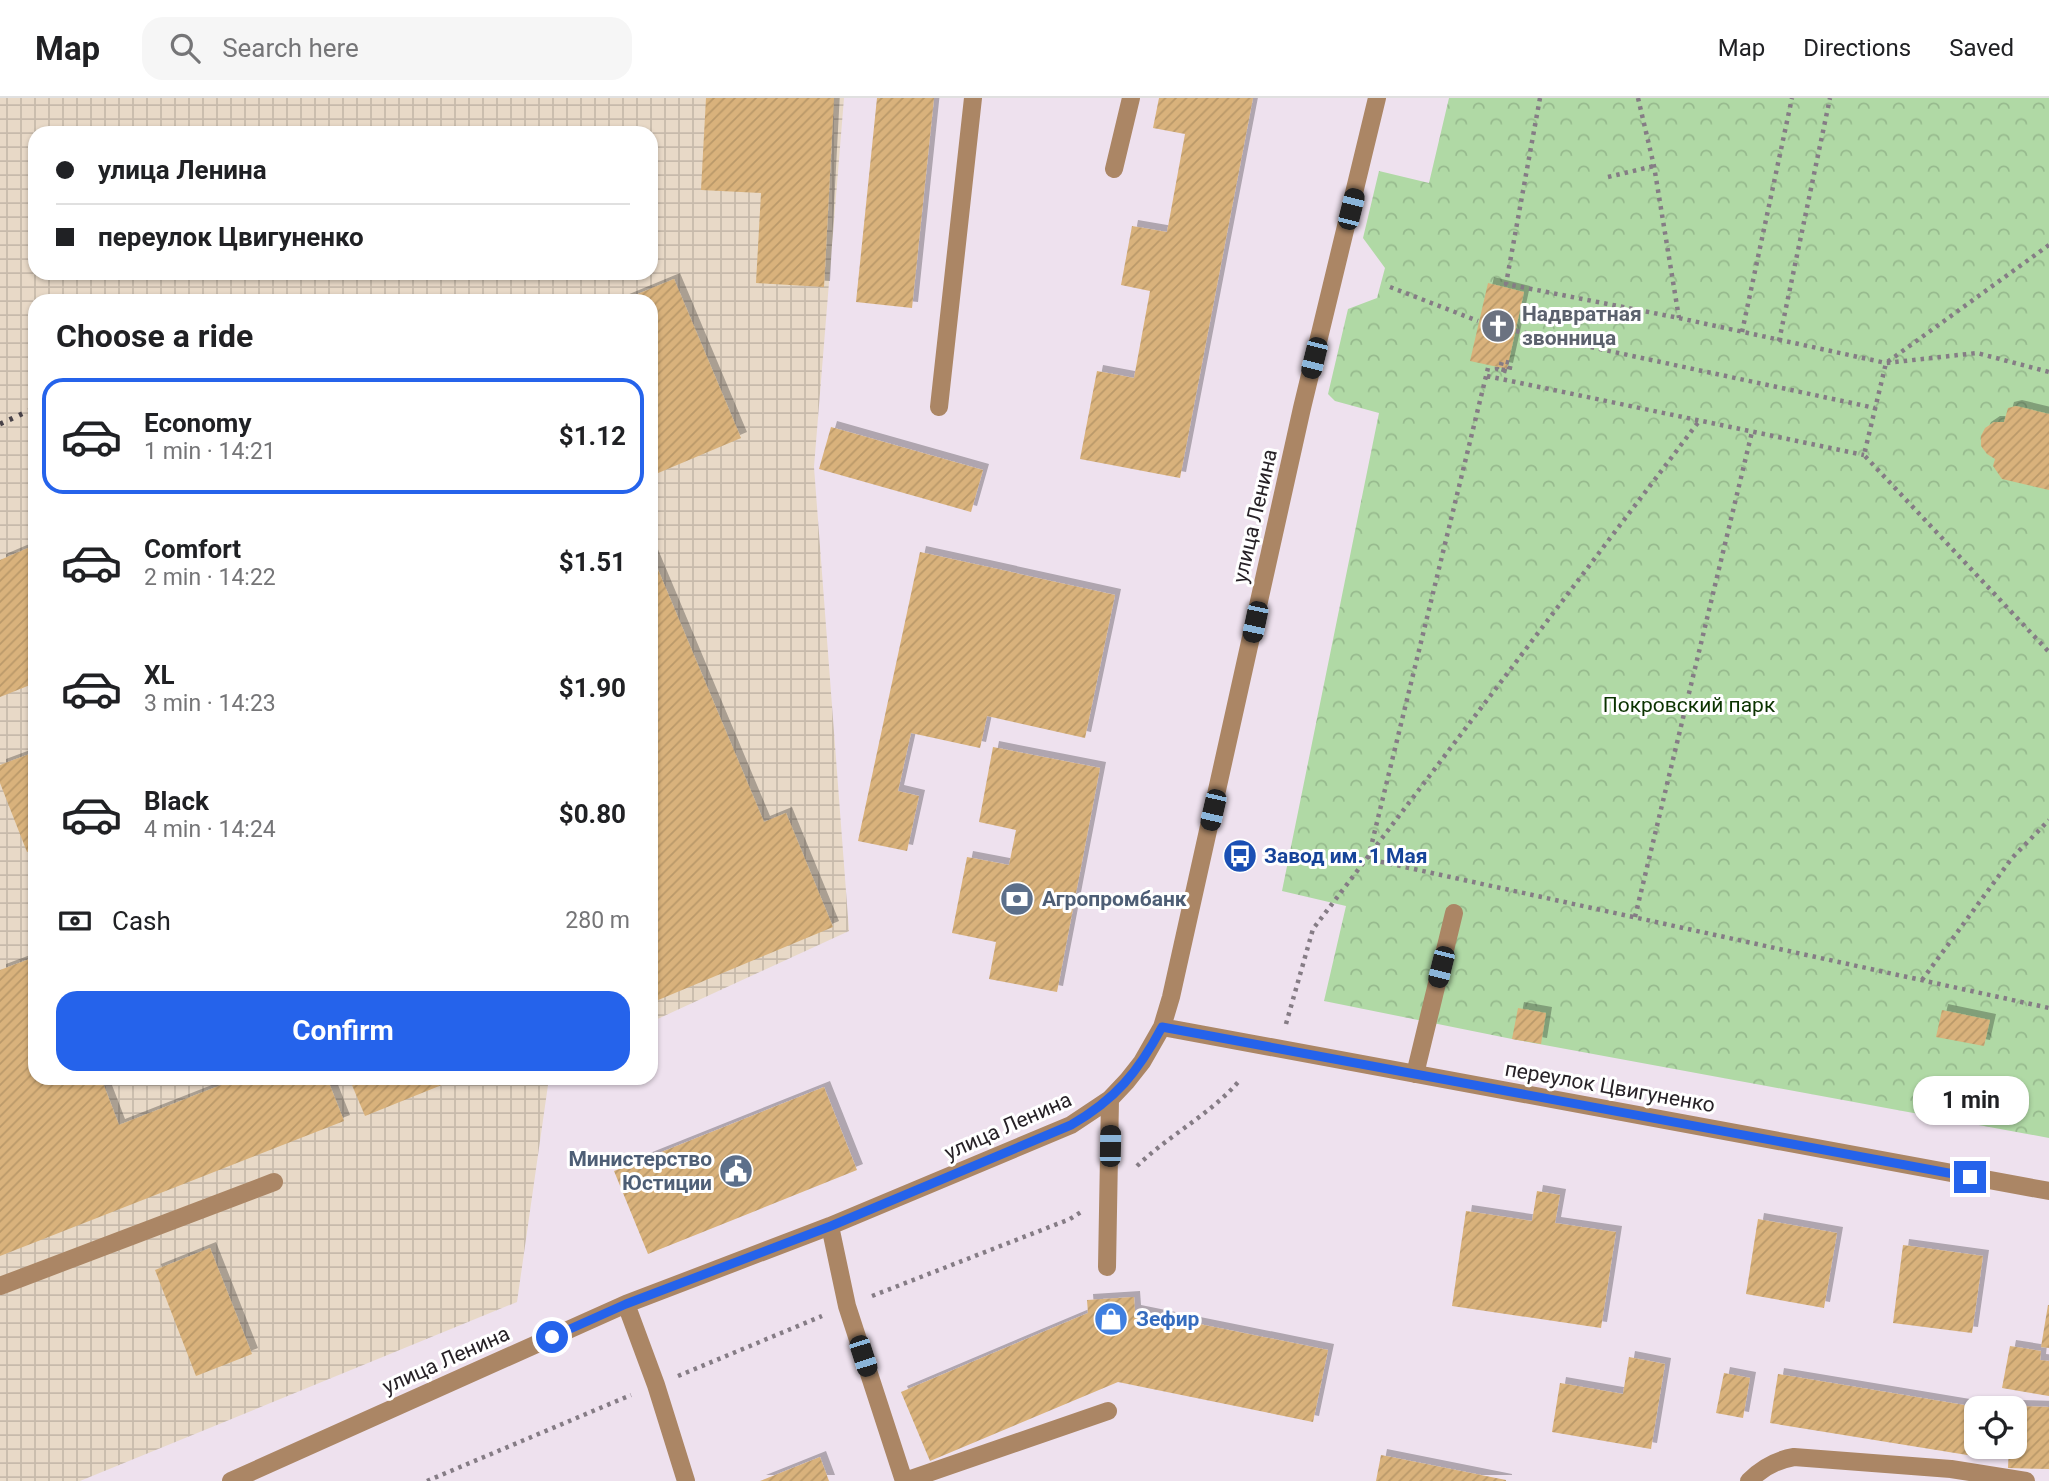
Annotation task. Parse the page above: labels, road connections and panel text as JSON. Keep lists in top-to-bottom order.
{
  "streets": {
    "street": ["улица Ленина", "переулок Цвигуненко"]
  },
  "crossings": [
    ["улица Ленина", "переулок Цвигуненко"]
  ],
  "parks": ["Покровский парк"],
  "places": {
    "church": ["Надвратная звонница"],
    "bus stop": ["Завод им. 1 Мая"],
    "bank": ["Агропромбанк"],
    "public building": ["Министерство Юстиции"],
    "shop": ["Зефир"]
  },
  "page": {
    "header": "Map",
    "search": "Search here",
    "nav": ["Map", "Directions", "Saved"],
    "banner": ["улица Ленина", "переулок Цвигуненко"],
    "heading": "Choose a ride",
    "list": [
      {
        "name": "Economy",
        "note": "1 min · 14:21",
        "value": "$1.12"
      },
      {
        "name": "Comfort",
        "note": "2 min · 14:22",
        "value": "$1.51"
      },
      {
        "name": "XL",
        "note": "3 min · 14:23",
        "value": "$1.90"
      },
      {
        "name": "Black",
        "note": "4 min · 14:24",
        "value": "$0.80"
      }
    ],
    "pay": ["Cash", "280 m"],
    "buttons": "Confirm",
    "bubble": "1 min"
  }
}
